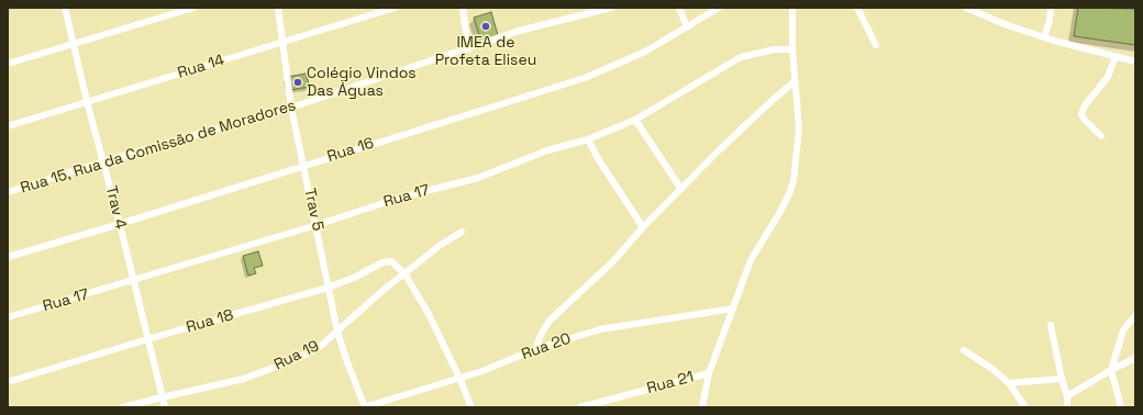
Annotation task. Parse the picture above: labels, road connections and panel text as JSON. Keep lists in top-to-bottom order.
{
  "streets": {
    "street": [
      "Rua 14",
      "Rua 15, Rua da Comissão de Moradores",
      "Rua 16",
      "Rua 17",
      "Trav 4",
      "Trav 5",
      "Rua 18",
      "Rua 20",
      "Rua 19",
      "Rua 21"
    ]
  },
  "crossings": [
    ["Rua 14", "Trav 4"],
    ["Rua 14", "Trav 5"],
    ["Rua 15, Rua da Comissão de Moradores", "Trav 4"],
    ["Rua 15, Rua da Comissão de Moradores", "Trav 5"],
    ["Rua 16", "Trav 4"],
    ["Rua 16", "Trav 5"],
    ["Rua 17", "Trav 4"],
    ["Rua 17", "Trav 5"],
    ["Trav 4", "Rua 18"],
    ["Trav 4", "Rua 19"],
    ["Trav 5", "Rua 18"],
    ["Trav 5", "Rua 20"],
    ["Trav 5", "Rua 19"],
    ["Rua 18", "Rua 19"]
  ],
  "places": ["IMEA de Profeta Eliseu", "Colégio Vindos Das Águas"]
}
